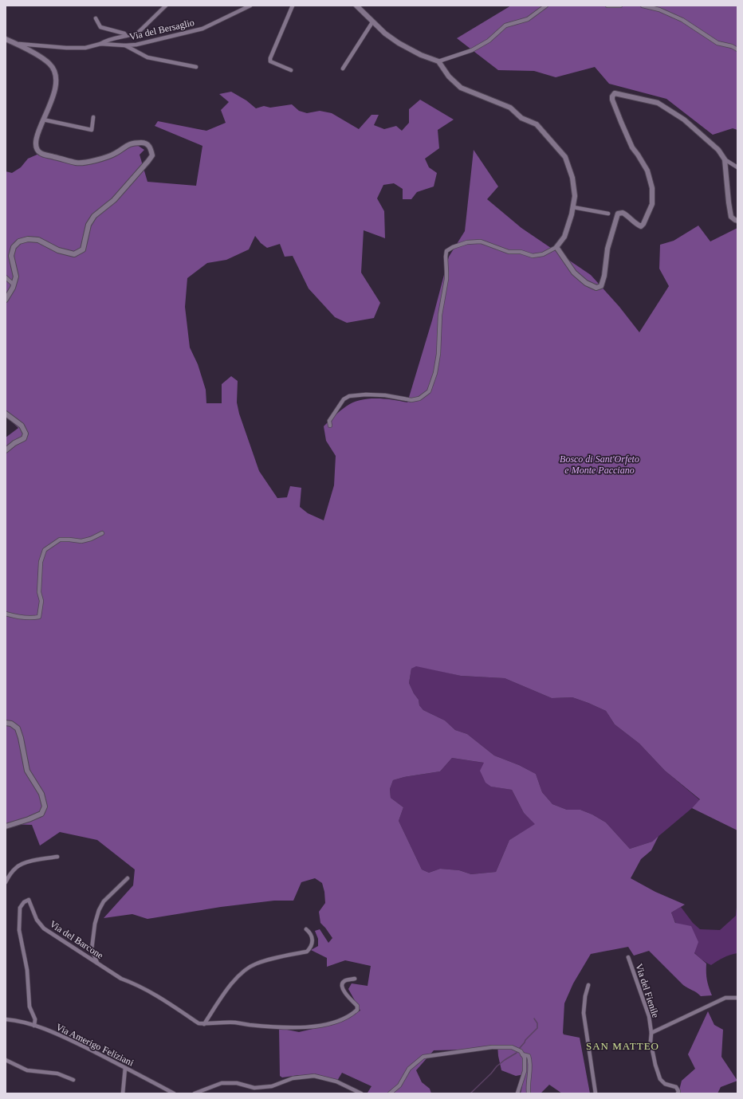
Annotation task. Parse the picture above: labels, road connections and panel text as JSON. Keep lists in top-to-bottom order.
{
  "streets": {
    "street": [
      "Via del Bersaglio",
      "Via del Barcone",
      "Via del Fienile",
      "Via Amerigo Feliziani"
    ]
  },
  "crossings": [
    ["Via del Barcone", "Via Amerigo Feliziani"]
  ],
  "districts": ["SAN MATTEO"],
  "parks": ["Bosco di Sant'Orfeto e Monte Pacciano"]
}
